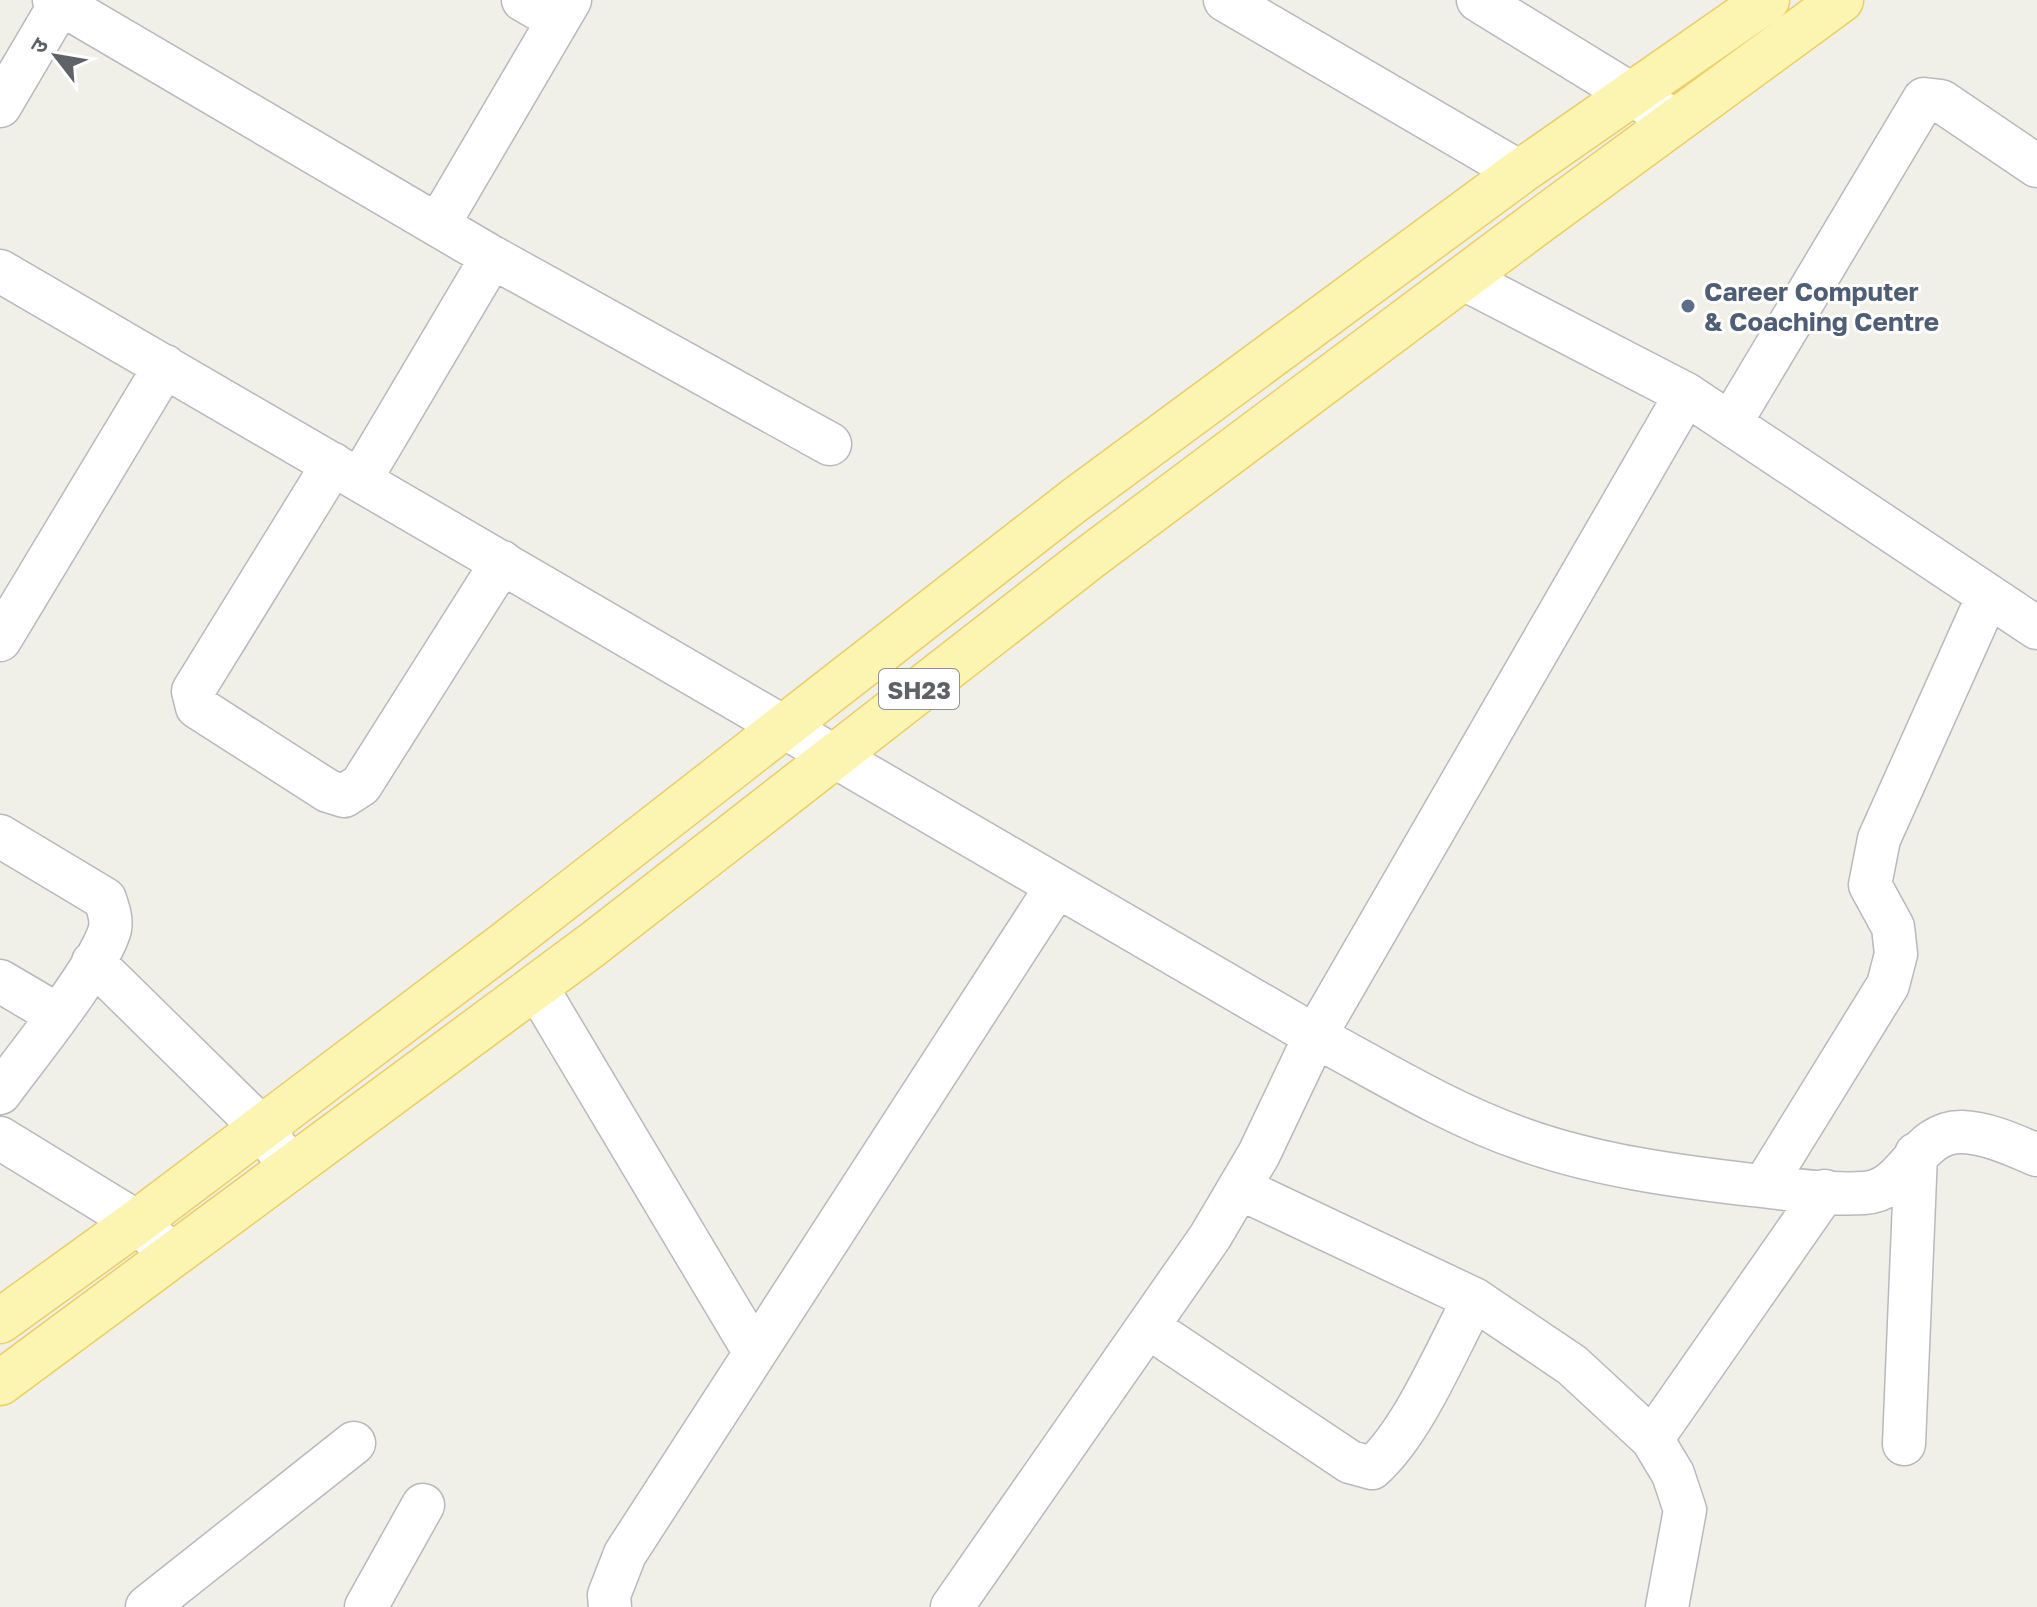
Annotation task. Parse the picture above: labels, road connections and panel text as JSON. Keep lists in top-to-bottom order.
{
  "streets": {
    "main road": ["SH23"]
  },
  "places": ["Career Computer & Coaching Centre"],
  "north": "top left"
}
